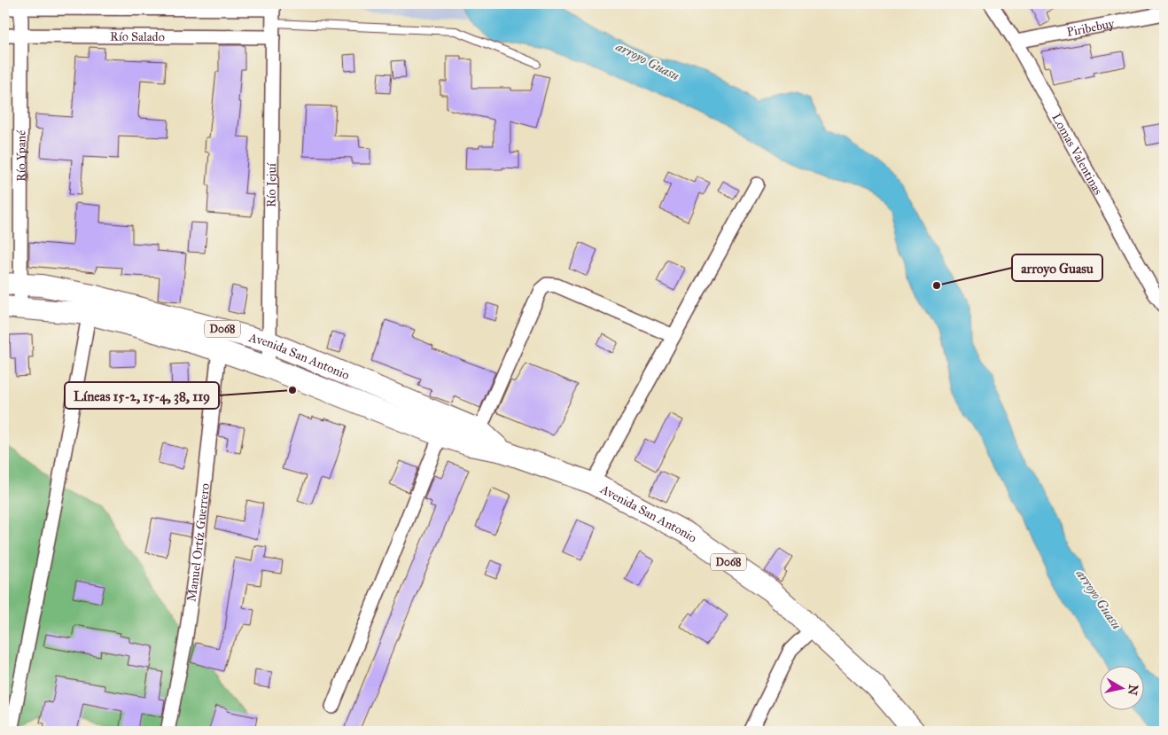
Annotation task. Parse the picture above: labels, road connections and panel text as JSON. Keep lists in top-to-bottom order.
{
  "streets": {
    "main road": ["D068", "Avenida San Antonio"],
    "street": [
      "Piribebuy",
      "Río Salado",
      "Lomas Valentinas",
      "Río Ypané",
      "Río Jejuí",
      "Manuel Ortíz Guerrero"
    ]
  },
  "crossings": [
    ["Piribebuy", "Lomas Valentinas"],
    ["Río Salado", "Río Ypané"],
    ["Río Salado", "Río Jejuí"],
    ["Río Ypané", "Avenida San Antonio"],
    ["Río Jejuí", "Avenida San Antonio"],
    ["Avenida San Antonio", "Manuel Ortíz Guerrero"]
  ],
  "water": ["arroyo Guasu"],
  "places": ["arroyo Guasu", "Líneas 15-2, 15-4, 38, 119"],
  "north": "right"
}
